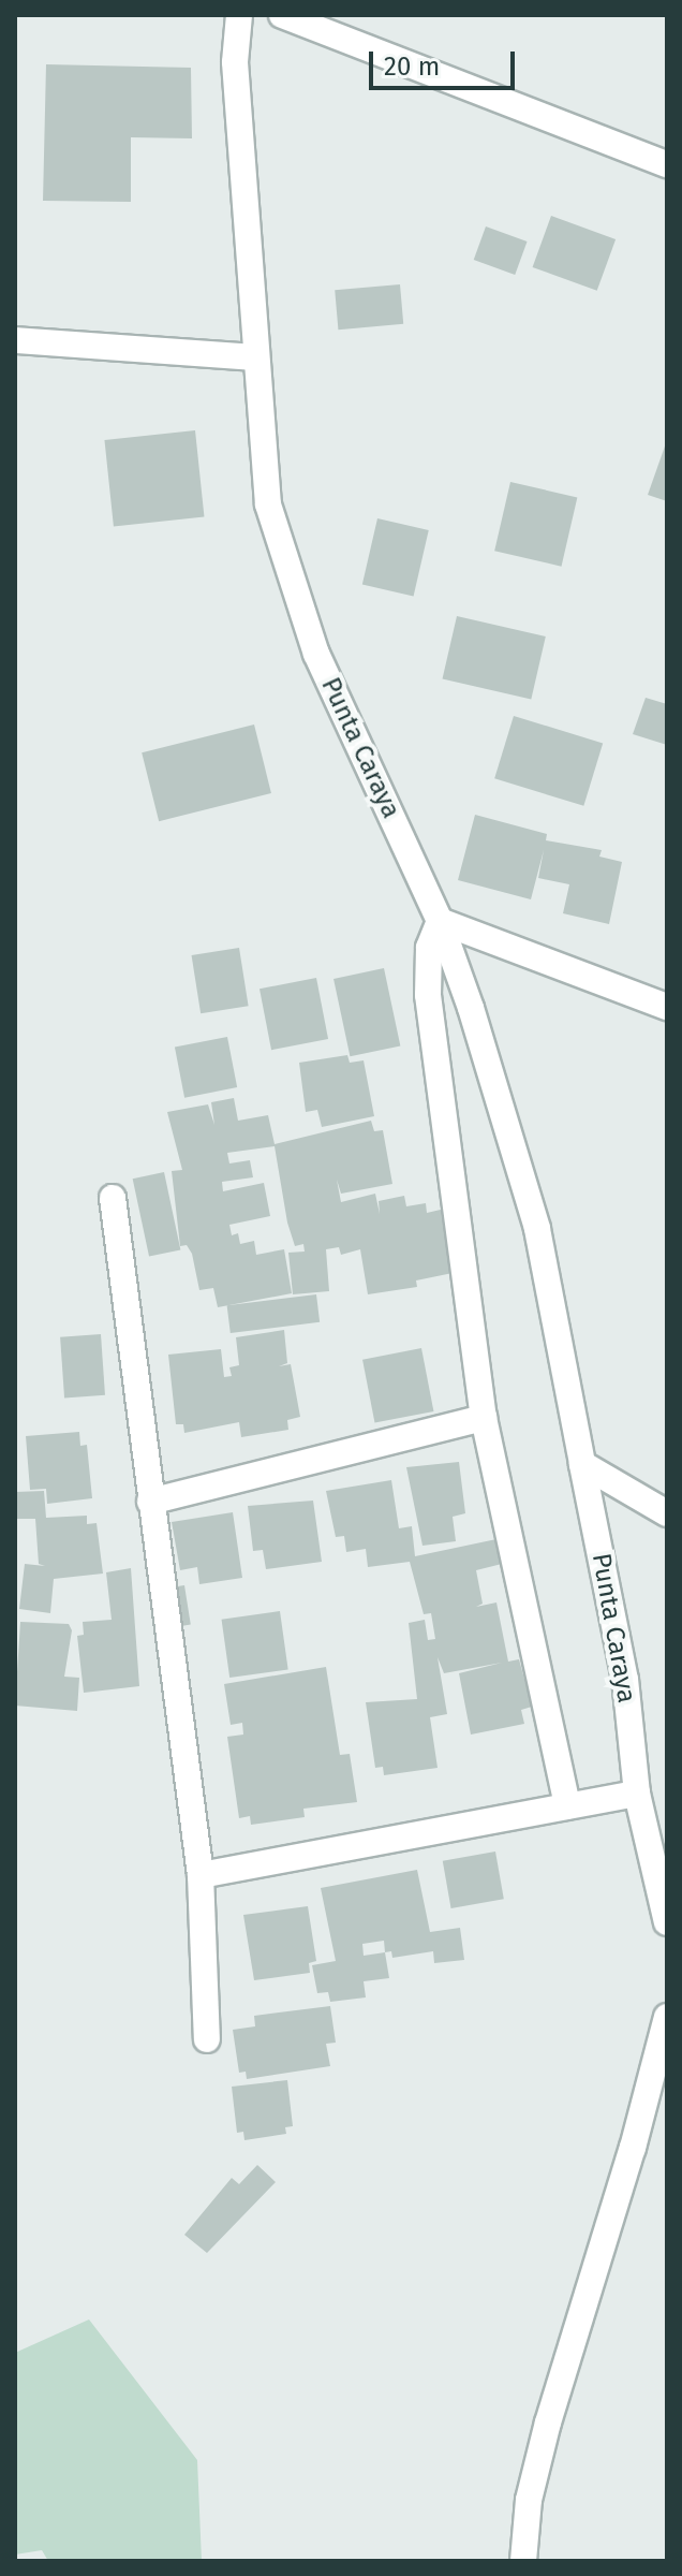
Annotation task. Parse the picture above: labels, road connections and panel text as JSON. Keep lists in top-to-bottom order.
{
  "streets": {
    "street": ["Punta Caraya"]
  },
  "scale_bar": "20 m"
}
